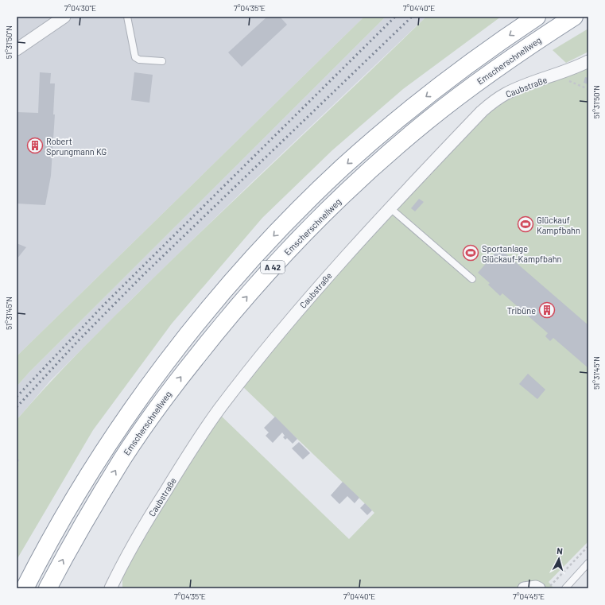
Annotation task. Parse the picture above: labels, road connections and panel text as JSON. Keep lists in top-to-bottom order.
{
  "streets": {
    "highway": ["Emscherschnellweg", "A 42"],
    "street": ["Caubstraße"]
  },
  "places": {
    "building": ["Robert Sprungmann KG", "Tribüne"],
    "sports": ["Glückauf Kampfbahn", "Sportanlage Glückauf-Kampfbahn"]
  },
  "north": "top",
  "coordinates": [
    "7°04'30\"E",
    "7°04'35\"E",
    "7°04'40\"E",
    "51°31'50\"N",
    "51°31'45\"N",
    "7°04'45\"E"
  ]
}
